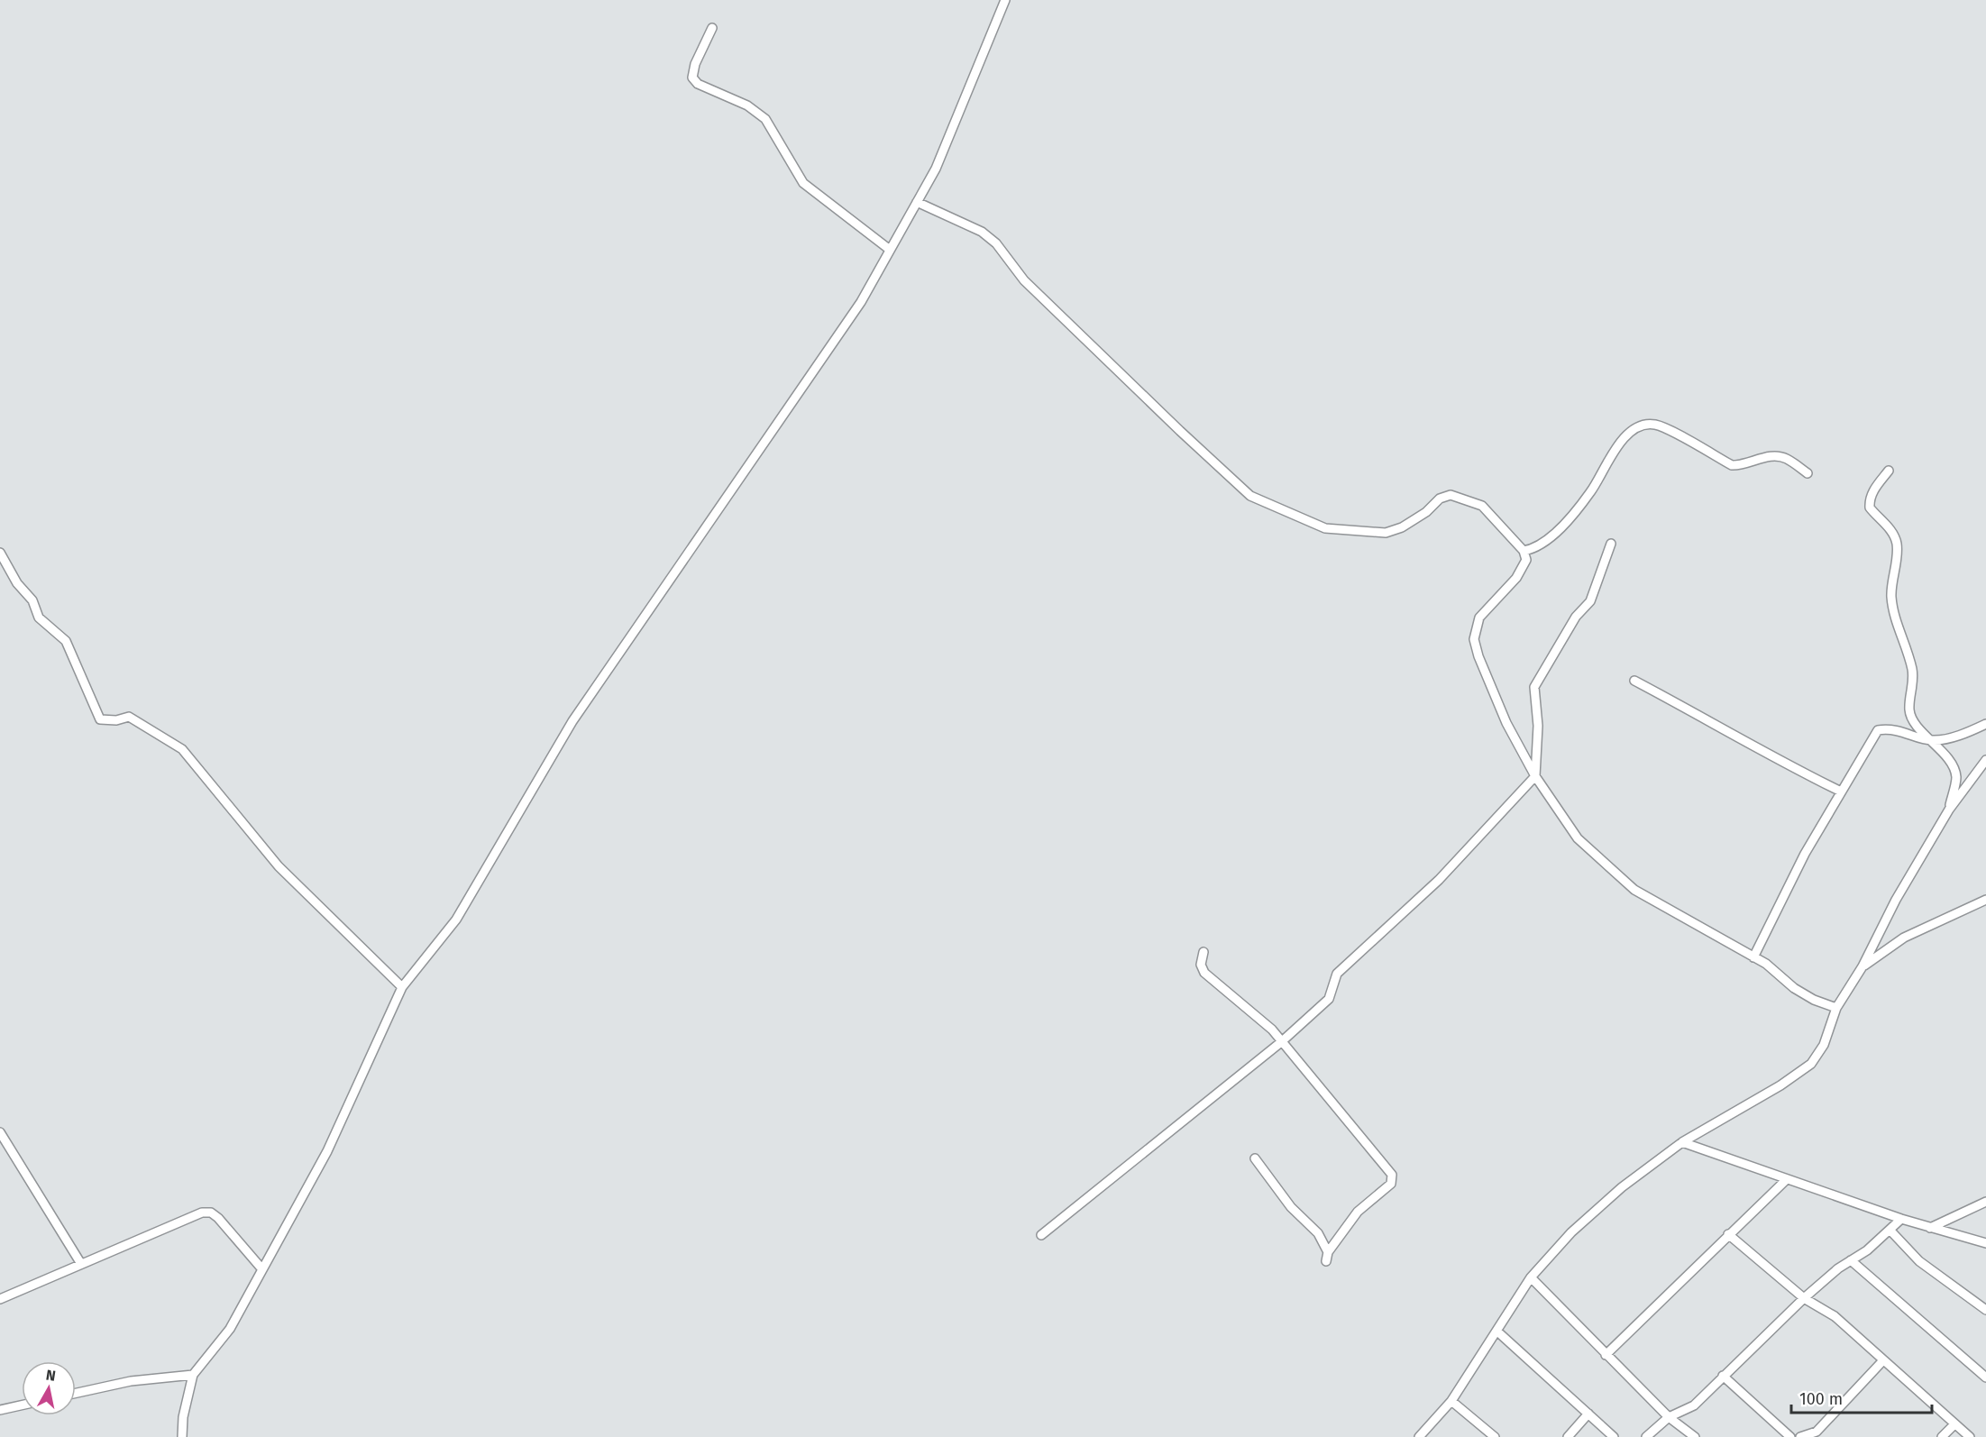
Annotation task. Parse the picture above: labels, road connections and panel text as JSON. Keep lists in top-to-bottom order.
{
  "scale_bar": "100 m",
  "north": "top"
}
